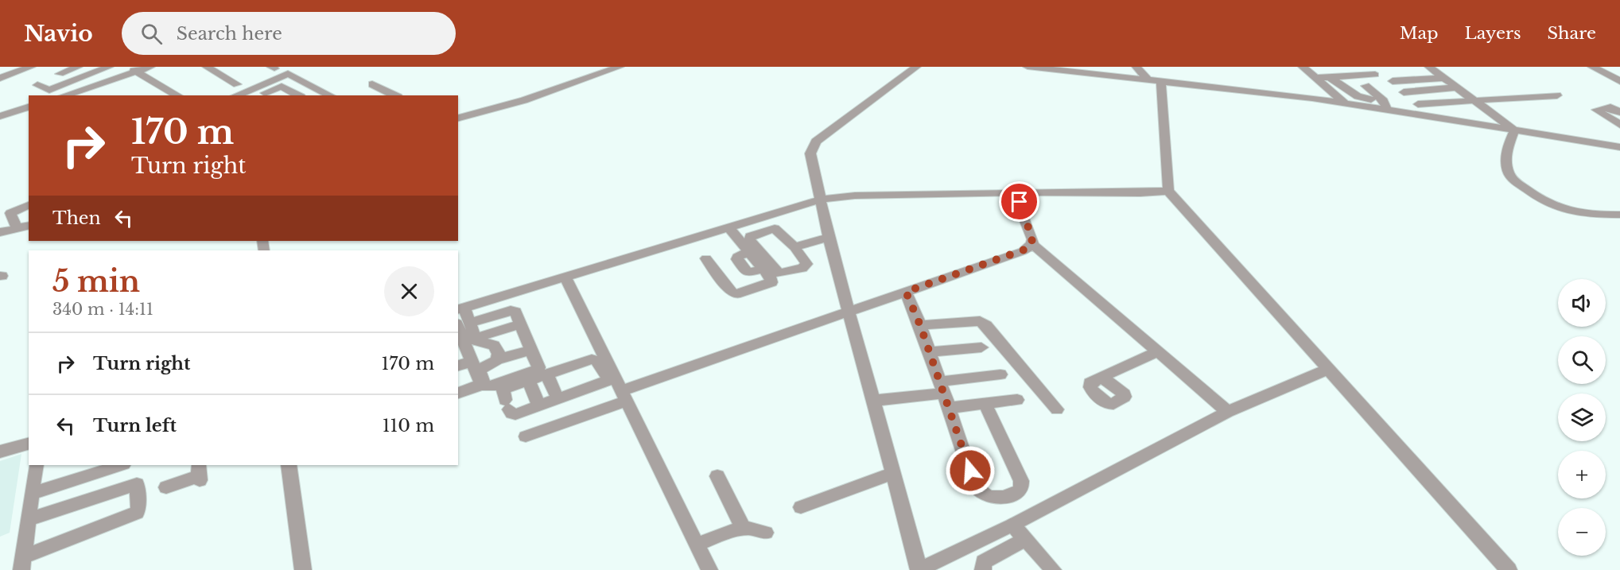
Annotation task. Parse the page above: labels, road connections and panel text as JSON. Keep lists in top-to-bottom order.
{
  "page": {
    "header": "Navio",
    "search": "Search here",
    "nav": ["Map", "Layers", "Share"],
    "turn": ["170 m", "Turn right"],
    "then": "Then",
    "heading": ["5 min", "340 m · 14:11"],
    "map_buttons": ["+", "−"],
    "list": [
      {
        "name": "Turn right",
        "value": "170 m"
      },
      {
        "name": "Turn left",
        "value": "110 m"
      }
    ]
  }
}
